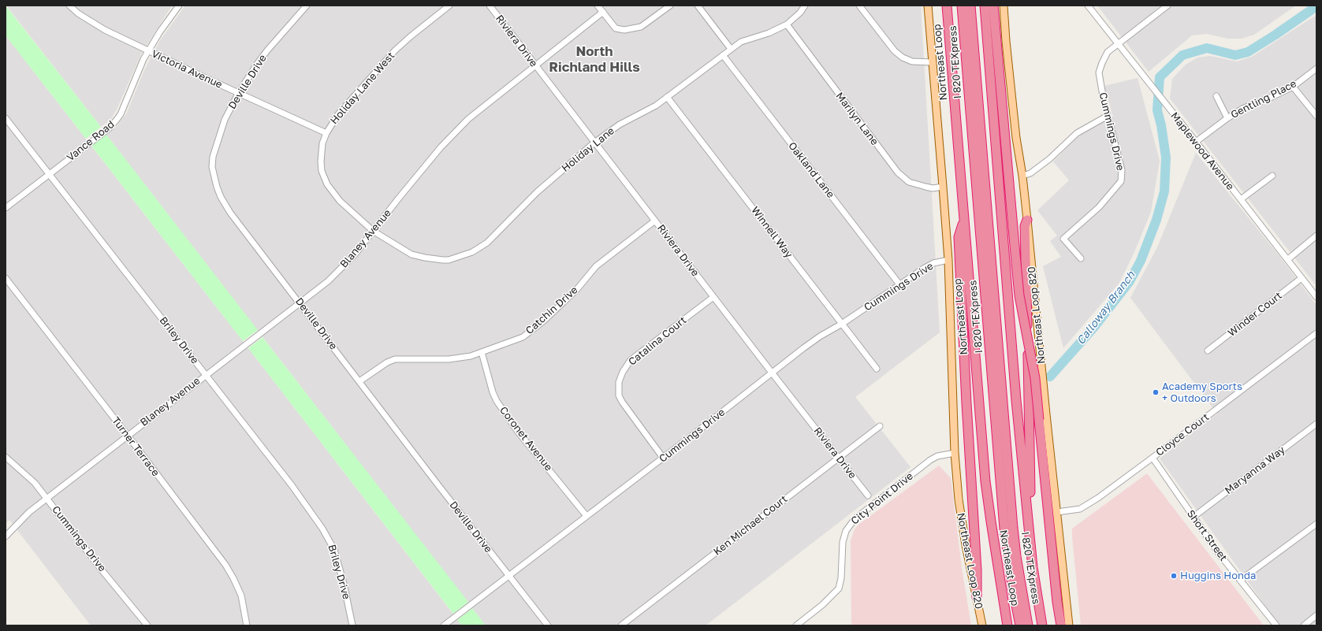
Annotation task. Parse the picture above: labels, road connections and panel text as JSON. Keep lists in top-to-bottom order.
{
  "streets": {
    "highway": ["Northeast Loop", "I 820 TEXpress"],
    "main road": ["Northeast Loop 820"],
    "street": [
      "Riviera Drive",
      "Victoria Avenue",
      "Deville Drive",
      "Holiday Lane West",
      "Gentling Place",
      "Marilyn Lane",
      "Cummings Drive",
      "Vance Road",
      "Holiday Lane",
      "Maplewood Avenue",
      "Oakland Lane",
      "Winnell Way",
      "Blaney Avenue",
      "Catchin Drive",
      "Winder Court",
      "Briley Drive",
      "Catalina Court",
      "Cloyce Court",
      "Coronet Avenue",
      "Turner Terrace",
      "Maryanna Way",
      "City Point Drive",
      "Ken Michael Court",
      "Short Street"
    ]
  },
  "crossings": [
    ["Riviera Drive", "Cummings Drive"],
    ["Riviera Drive", "Holiday Lane"],
    ["Riviera Drive", "Blaney Avenue"],
    ["Riviera Drive", "Catchin Drive"],
    ["Riviera Drive", "Catalina Court"],
    ["Riviera Drive", "Ken Michael Court"],
    ["Victoria Avenue", "Deville Drive"],
    ["Victoria Avenue", "Holiday Lane West"],
    ["Victoria Avenue", "Vance Road"],
    ["Deville Drive", "Cummings Drive"],
    ["Deville Drive", "Blaney Avenue"],
    ["Deville Drive", "Catchin Drive"],
    ["Holiday Lane West", "Holiday Lane"],
    ["Holiday Lane West", "Blaney Avenue"],
    ["Gentling Place", "Maplewood Avenue"],
    ["Marilyn Lane", "Holiday Lane"],
    ["Marilyn Lane", "Northeast Loop 820"],
    ["Cummings Drive", "Maplewood Avenue"],
    ["Cummings Drive", "Oakland Lane"],
    ["Cummings Drive", "Winnell Way"],
    ["Cummings Drive", "Blaney Avenue"],
    ["Cummings Drive", "Northeast Loop 820"],
    ["Cummings Drive", "Catalina Court"],
    ["Cummings Drive", "Coronet Avenue"],
    ["Vance Road", "Briley Drive"],
    ["Holiday Lane", "Oakland Lane"],
    ["Holiday Lane", "Winnell Way"],
    ["Holiday Lane", "Blaney Avenue"],
    ["Maplewood Avenue", "Winder Court"],
    ["Blaney Avenue", "Briley Drive"],
    ["Blaney Avenue", "Turner Terrace"],
    ["Catchin Drive", "Coronet Avenue"],
    ["Northeast Loop 820", "Cloyce Court"],
    ["Northeast Loop 820", "City Point Drive"],
    ["Cloyce Court", "Short Street"],
    ["Maryanna Way", "Short Street"]
  ],
  "districts": ["North Richland Hills"],
  "water": ["Calloway Branch"],
  "places": ["Academy Sports + Outdoors", "Huggins Honda"]
}
